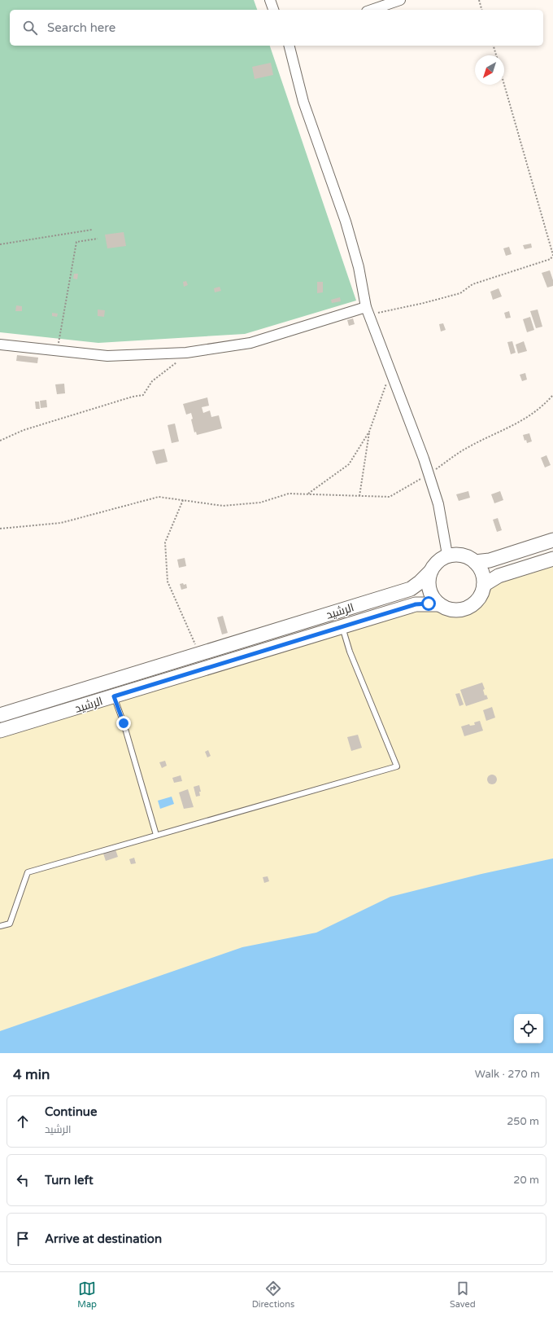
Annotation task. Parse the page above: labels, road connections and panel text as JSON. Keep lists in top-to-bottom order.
{
  "streets": {
    "street": ["الرشيد"]
  },
  "north": "bottom left",
  "page": {
    "search": "Search here",
    "heading": ["4 min", "Walk · 270 m"],
    "list": [
      ["Continue", "الرشيد", "250 m"],
      ["Turn left", "20 m"],
      "Arrive at destination"
    ],
    "nav": ["Map", "Directions", "Saved"]
  }
}
